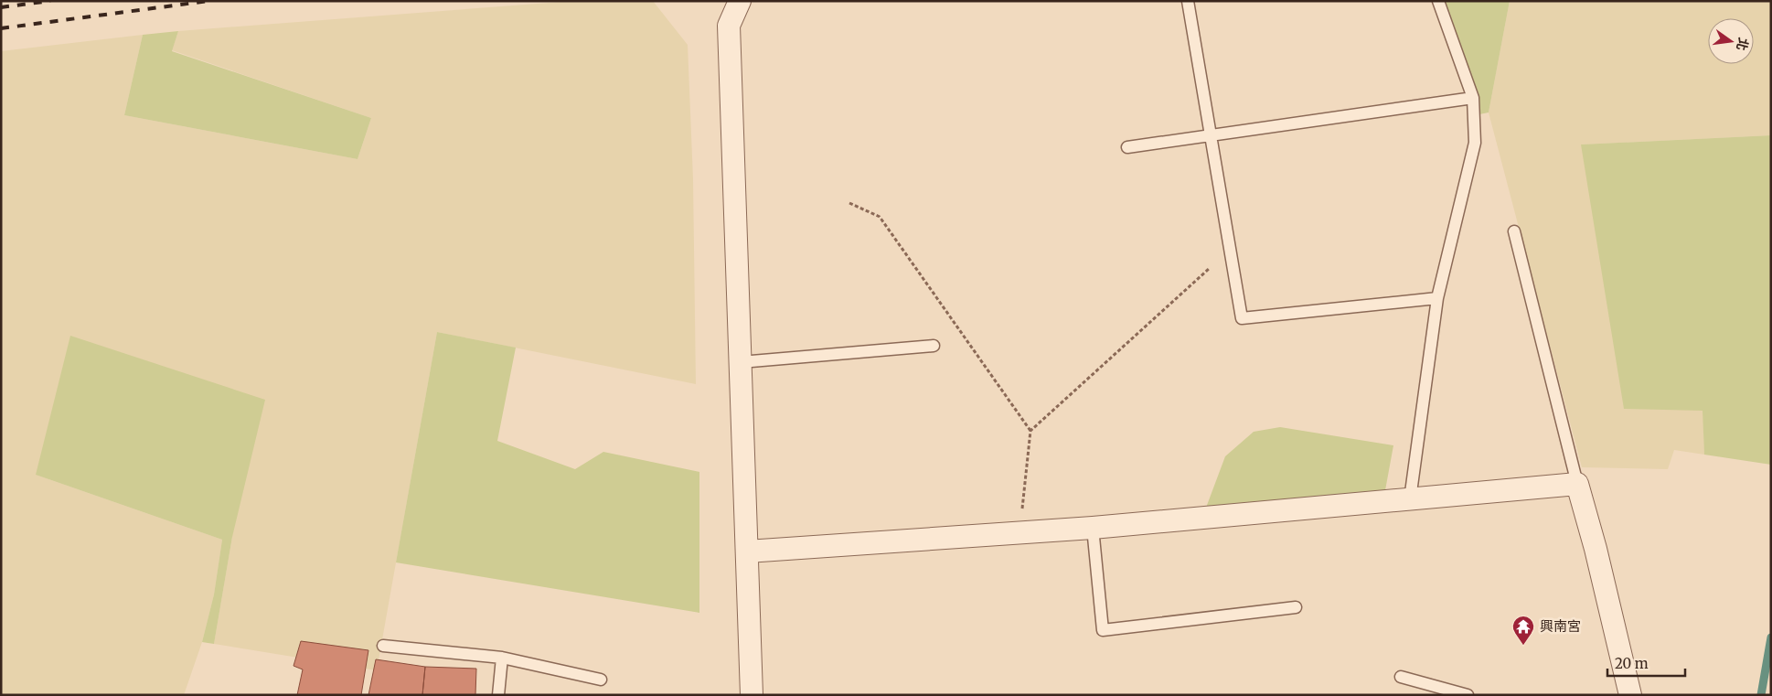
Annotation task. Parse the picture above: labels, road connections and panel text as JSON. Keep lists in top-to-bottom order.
{
  "places": {
    "temple": ["興南宮"]
  },
  "scale_bar": "20 m",
  "north": "right"
}
